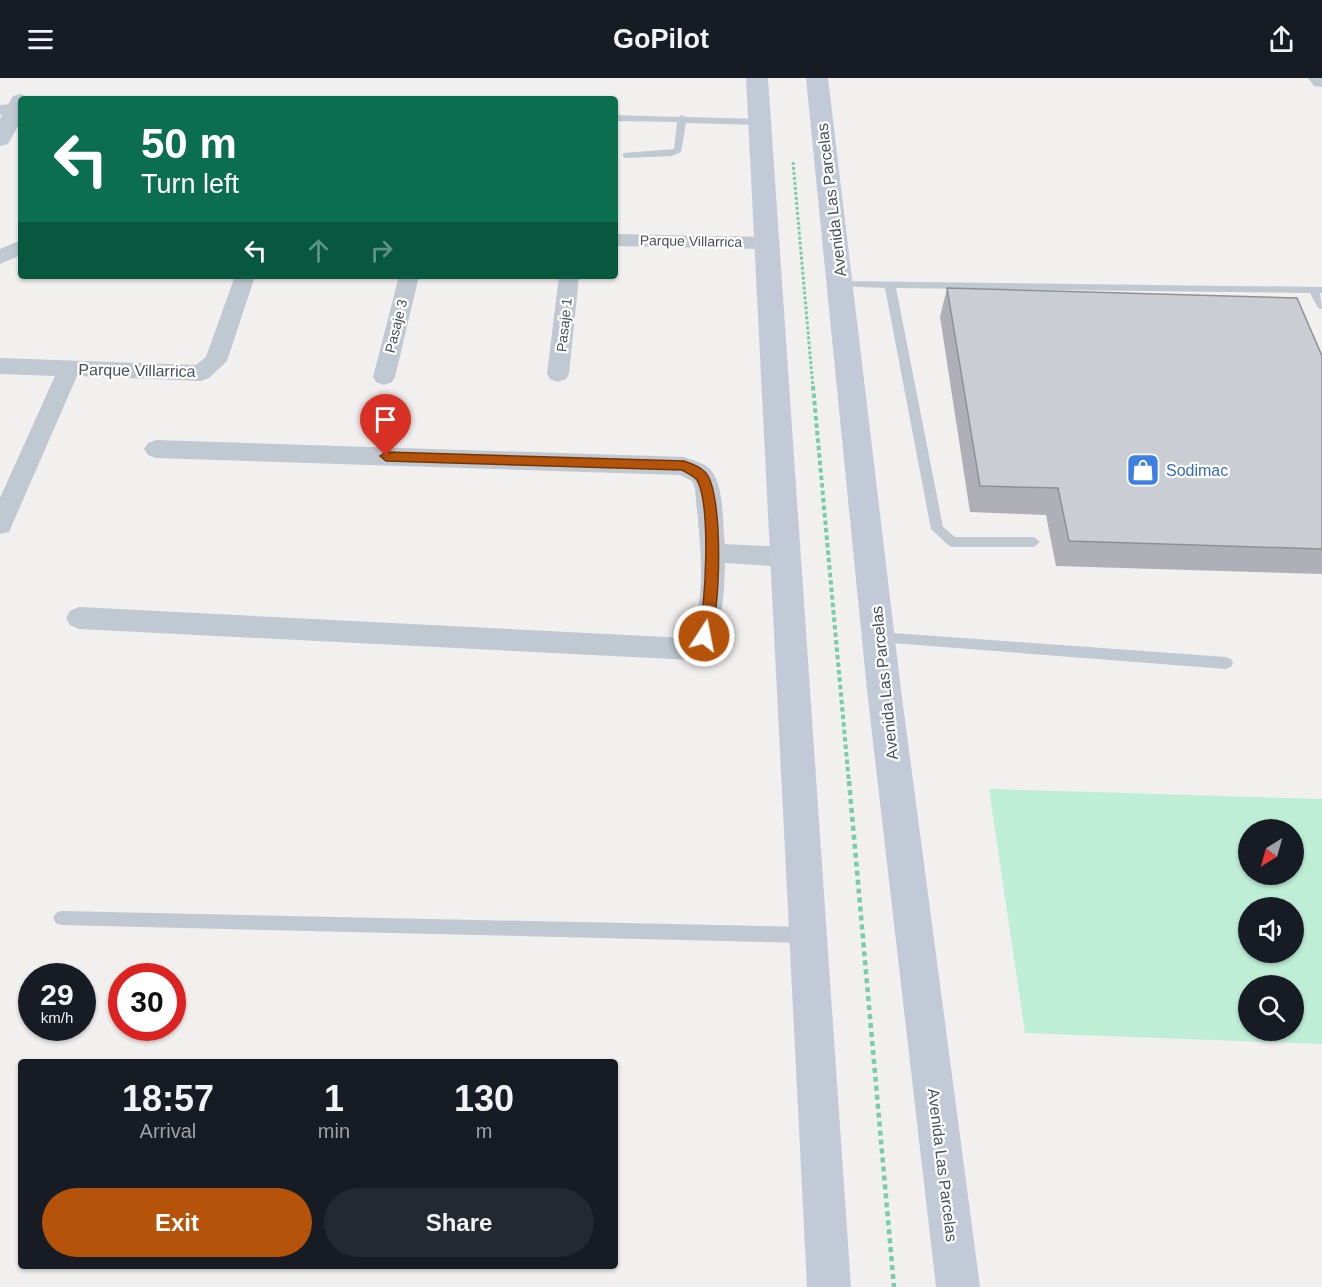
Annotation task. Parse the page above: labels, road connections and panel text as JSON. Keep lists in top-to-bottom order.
{
  "streets": {
    "main road": ["Avenida Las Parcelas"],
    "street": ["Parque Villarrica", "Pasaje 1", "Pasaje 3"]
  },
  "places": {
    "shop": ["Sodimac"]
  },
  "north": "bottom left",
  "page": {
    "header": "GoPilot",
    "turn": ["50 m", "Turn left"],
    "speed": "29 km/h",
    "limit": "30",
    "eta": [
      "18:57",
      "Arrival",
      "1",
      "min",
      "130",
      "m"
    ],
    "buttons": ["Exit", "Share"]
  }
}
